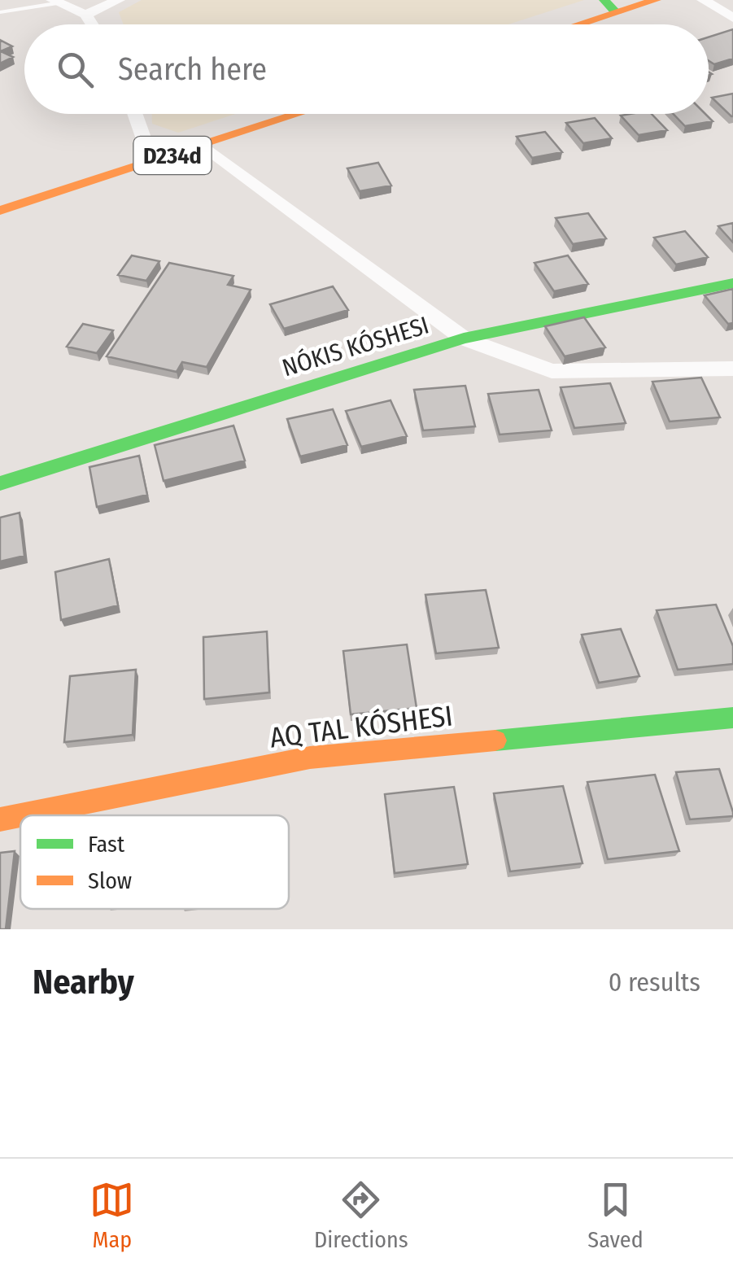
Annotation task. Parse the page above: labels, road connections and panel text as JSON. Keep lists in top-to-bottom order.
{
  "streets": {
    "street": ["D234d", "NÓKIS KÓSHESI", "AQ TAL KÓSHESI"]
  },
  "legend": ["Fast", "Slow"],
  "page": {
    "search": "Search here",
    "heading": ["Nearby", "0 results"],
    "nav": ["Map", "Directions", "Saved"]
  }
}
